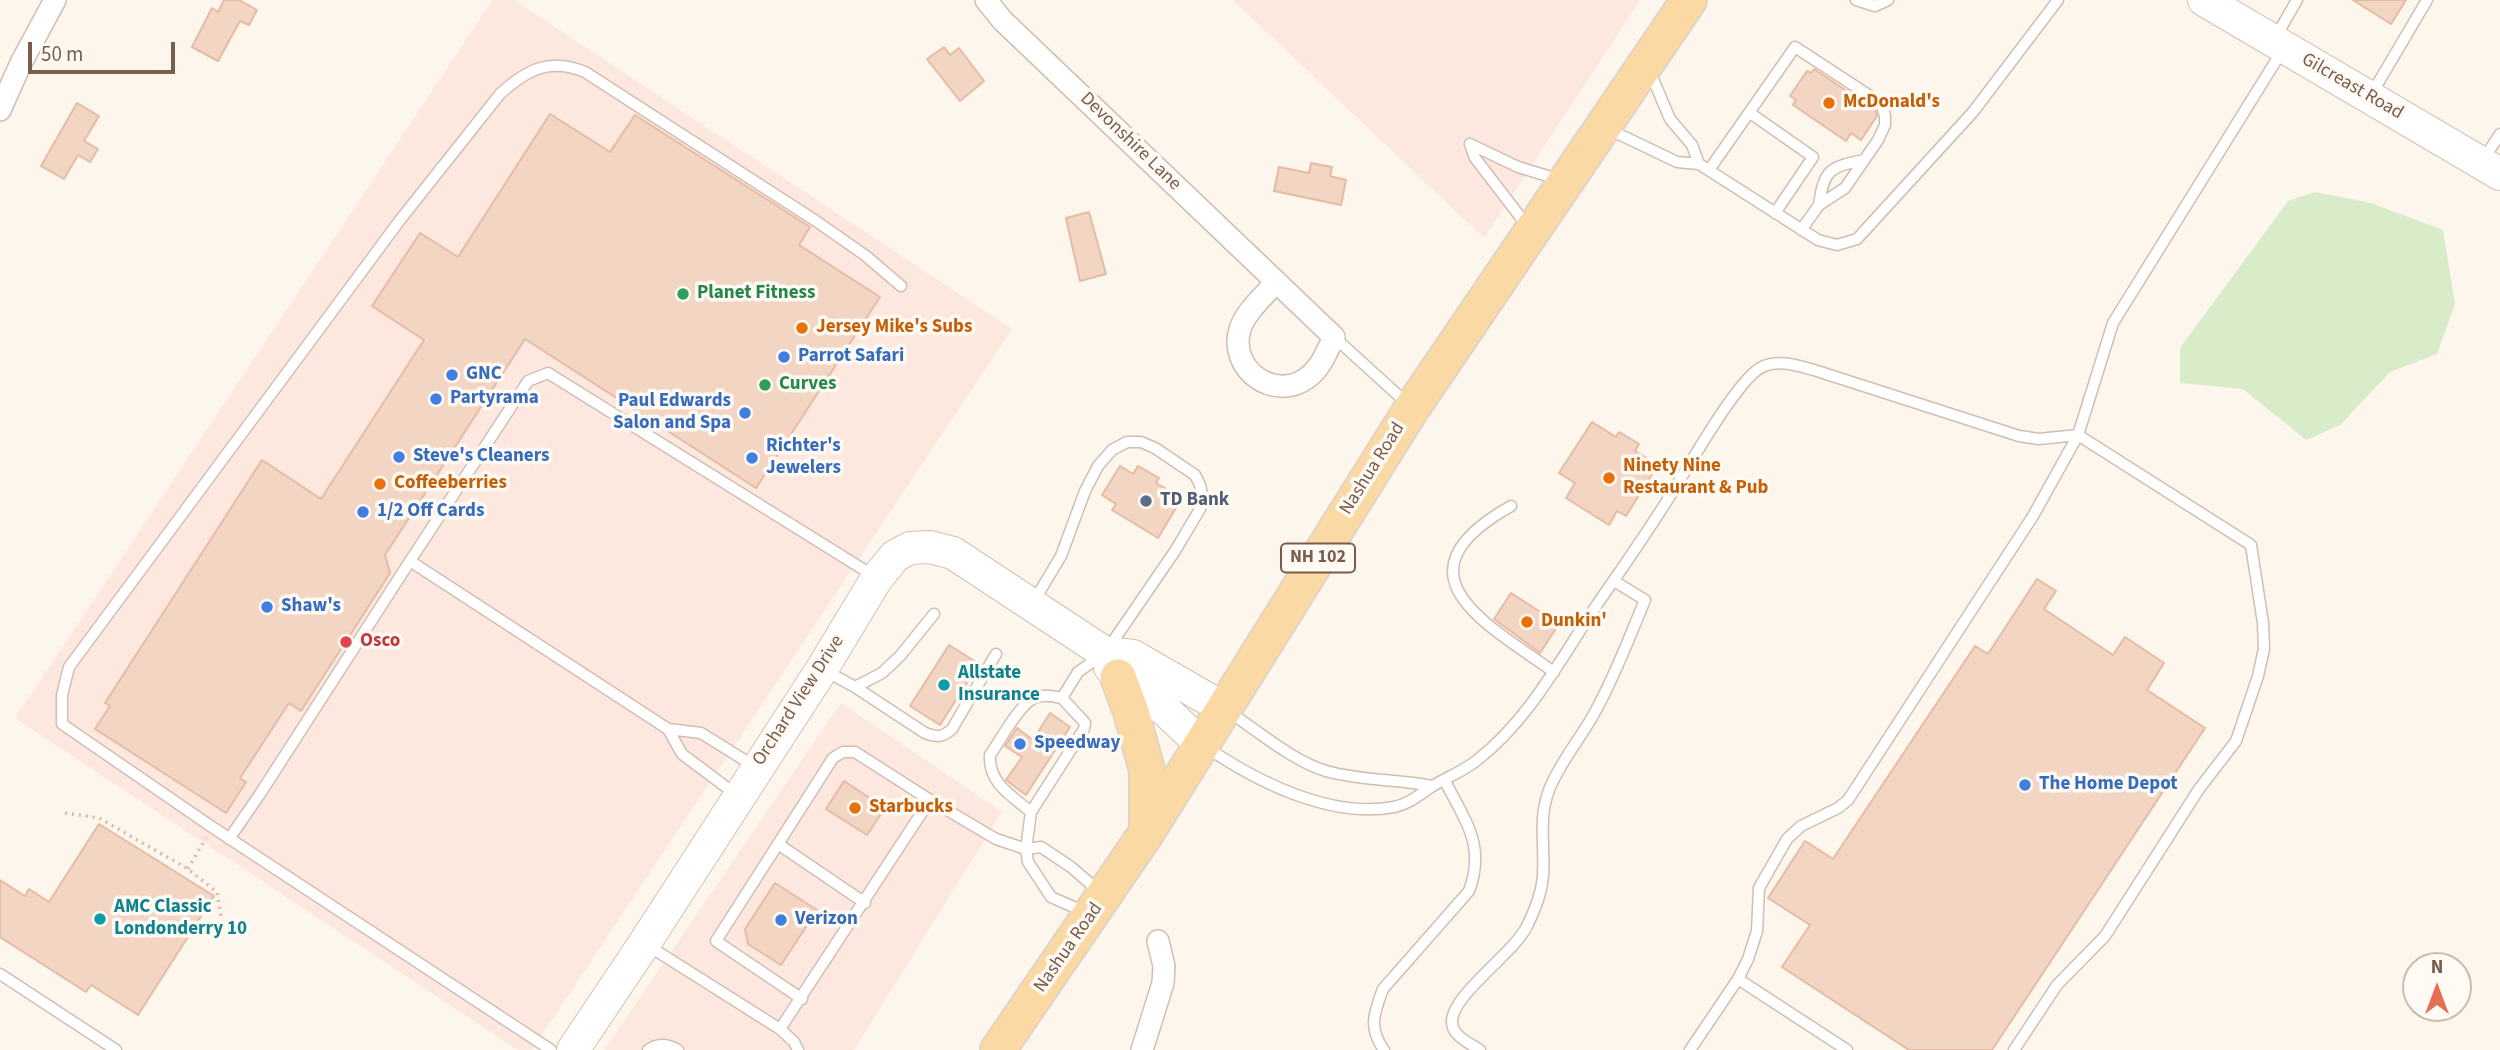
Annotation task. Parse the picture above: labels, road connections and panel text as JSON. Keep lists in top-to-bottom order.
{
  "streets": {
    "main road": ["Nashua Road", "NH 102"],
    "street": ["Gilcreast Road", "Devonshire Lane", "Orchard View Drive"]
  },
  "crossings": [
    ["Devonshire Lane", "Nashua Road"],
    ["Nashua Road", "Orchard View Drive"]
  ],
  "places": [
    "McDonald's",
    "Planet Fitness",
    "Jersey Mike's Subs",
    "Parrot Safari",
    "GNC",
    "Curves",
    "Partyrama",
    "Paul Edwards Salon and Spa",
    "Steve's Cleaners",
    "Richter's Jewelers",
    "Ninety Nine Restaurant & Pub",
    "Coffeeberries",
    "TD Bank",
    "1/2 Off Cards",
    "Shaw's",
    "Dunkin'",
    "Osco",
    "Allstate Insurance",
    "Speedway",
    "The Home Depot",
    "Starbucks",
    "AMC Classic Londonderry 10",
    "Verizon"
  ],
  "scale_bar": "50 m",
  "north": "top"
}
